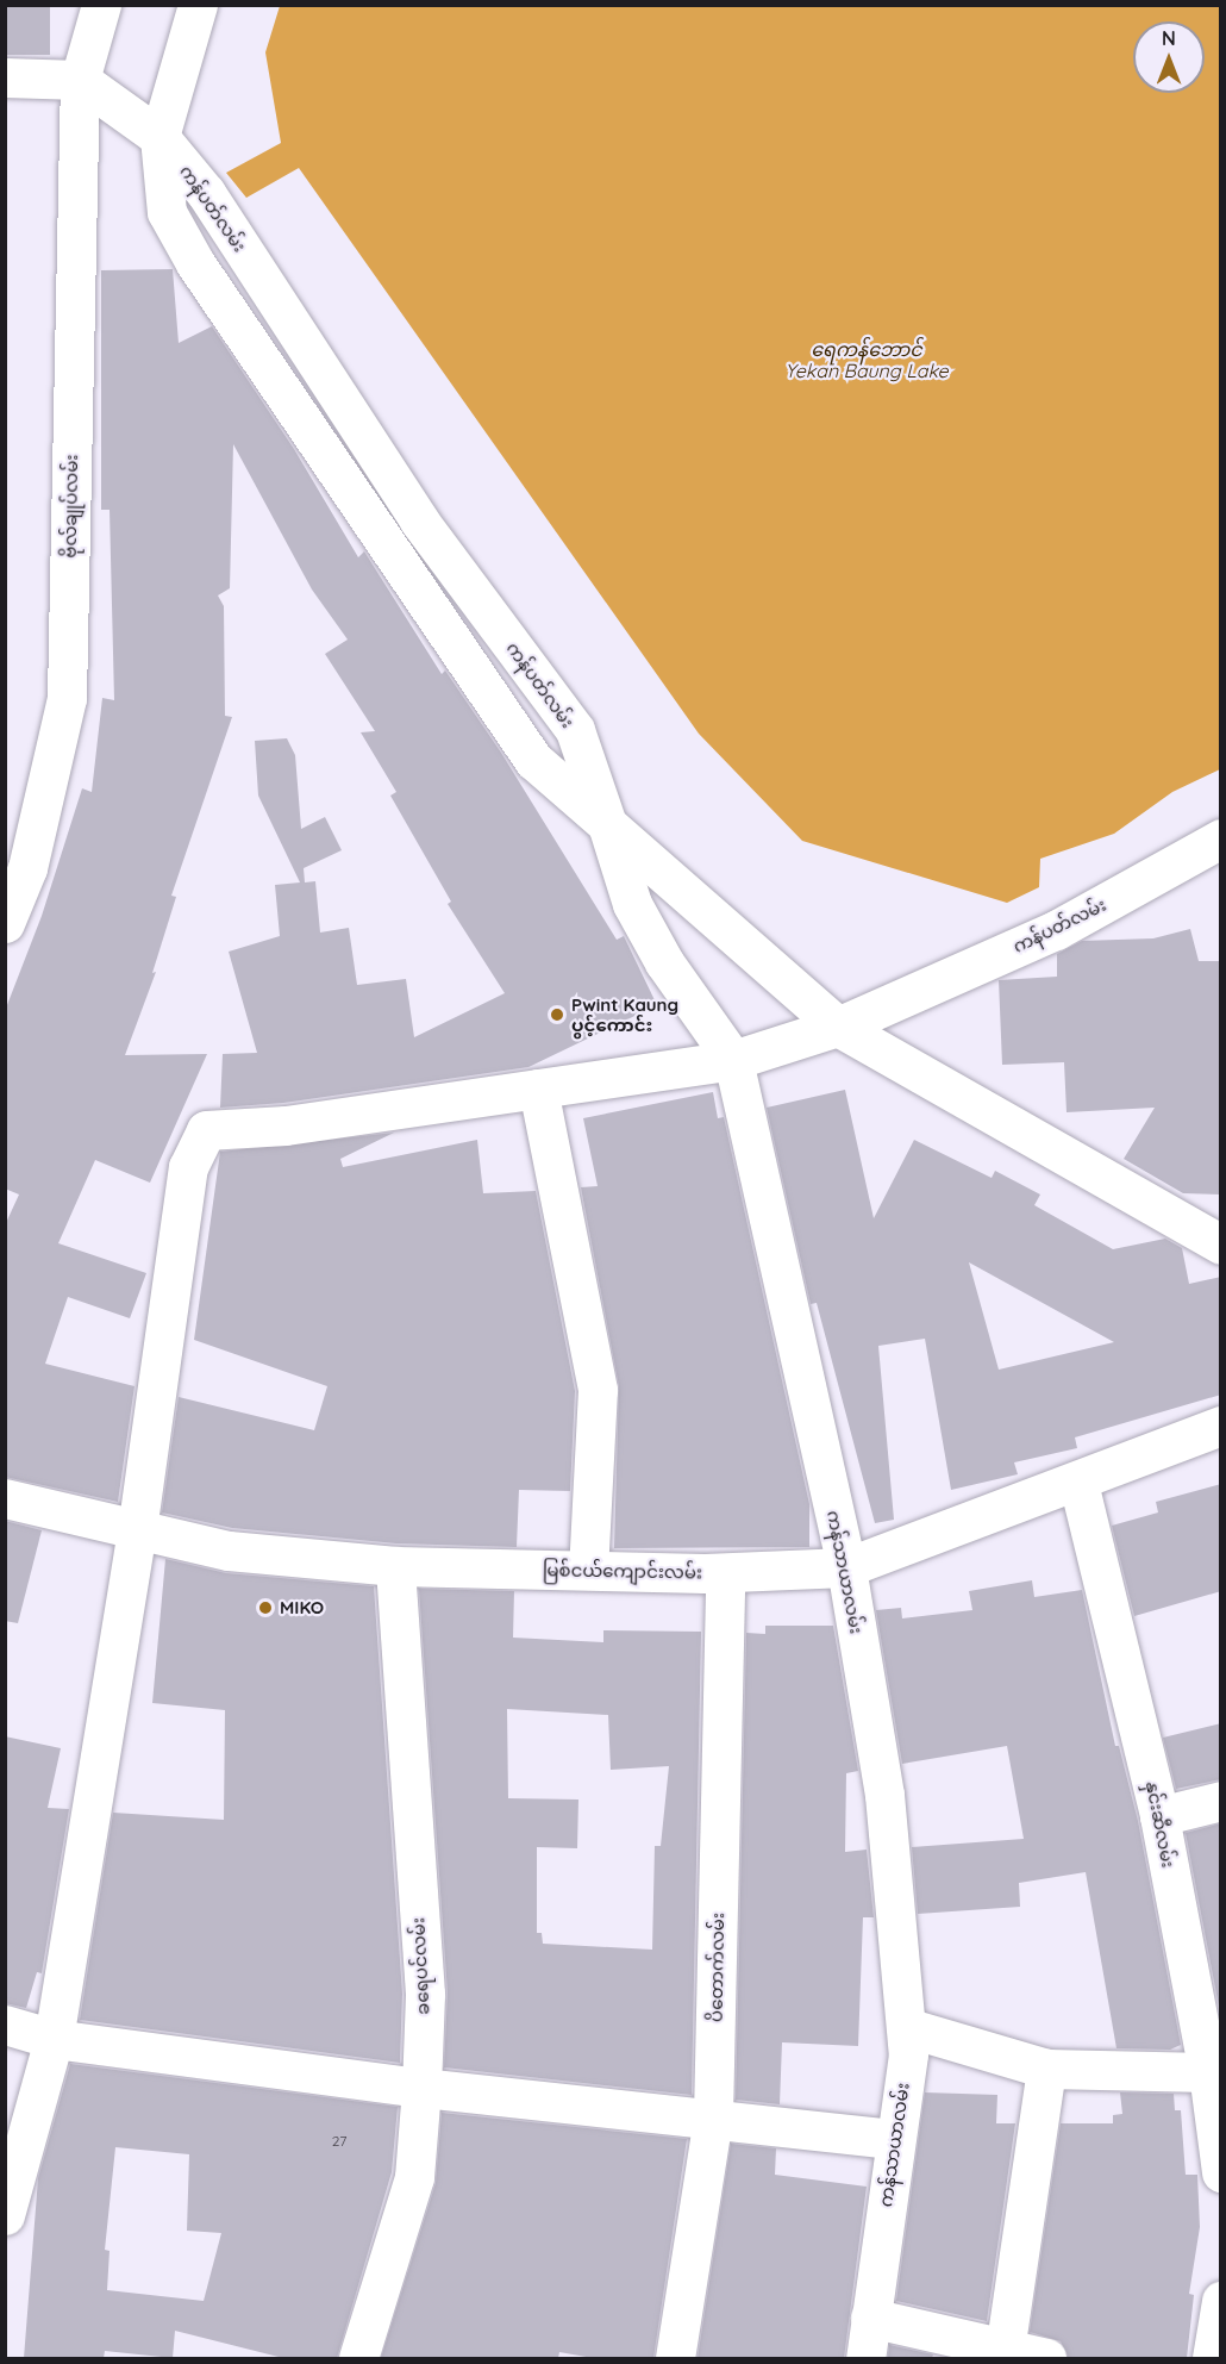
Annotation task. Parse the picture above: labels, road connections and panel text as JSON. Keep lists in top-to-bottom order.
{
  "streets": {
    "street": [
      "ကန်ပတ်လမ်း",
      "ဗိုလ်ချုပ်လမ်း",
      "မြစ်ငယ်ကျောင်းလမ်း",
      "ကန်သာယာလမ်း",
      "နှင်းဆီလမ်း",
      "ခရေပင်လမ်း",
      "ပိတောက်လမ်း"
    ]
  },
  "crossings": [
    ["ကန်ပတ်လမ်း", "ဗိုလ်ချုပ်လမ်း"],
    ["ကန်ပတ်လမ်း", "ကန်သာယာလမ်း"],
    ["မြစ်ငယ်ကျောင်းလမ်း", "ကန်သာယာလမ်း"],
    ["မြစ်ငယ်ကျောင်းလမ်း", "နှင်းဆီလမ်း"],
    ["မြစ်ငယ်ကျောင်းလမ်း", "ခရေပင်လမ်း"],
    ["မြစ်ငယ်ကျောင်းလမ်း", "ပိတောက်လမ်း"]
  ],
  "water": ["ရေကန်ဘောင် Yekan Baung Lake"],
  "places": ["Pwint Kaung ပွင့်ကောင်း", "MIKO"],
  "house_numbers": ["27"],
  "north": "top"
}
